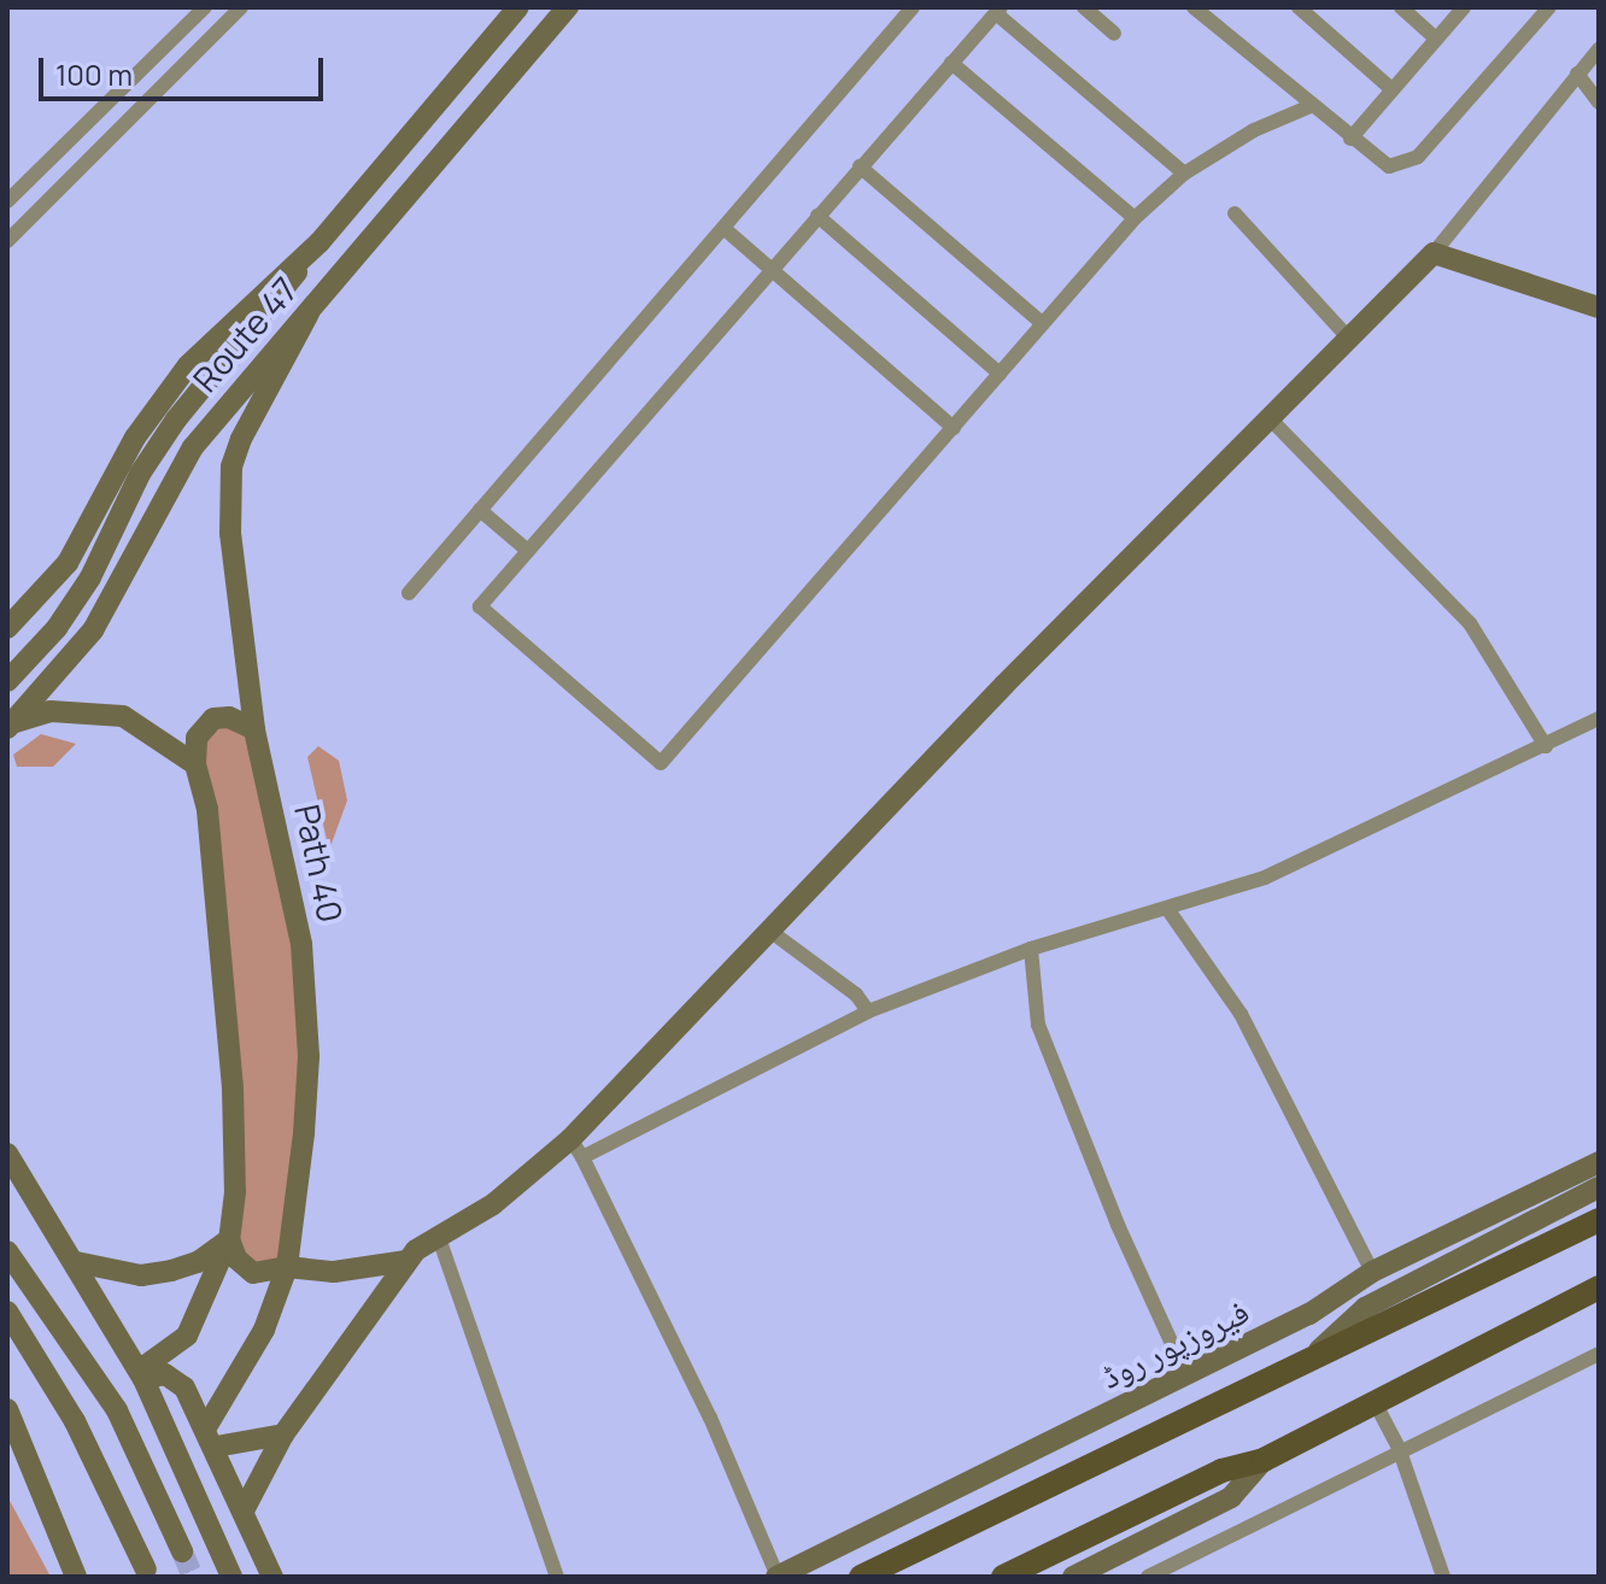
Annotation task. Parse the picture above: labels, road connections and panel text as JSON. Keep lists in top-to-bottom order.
{
  "streets": {
    "street": ["Route 47", "Path 40", "فیروزپور روڈ"]
  },
  "crossings": [
    ["Route 47", "Path 40"]
  ],
  "scale_bar": "100 m"
}
